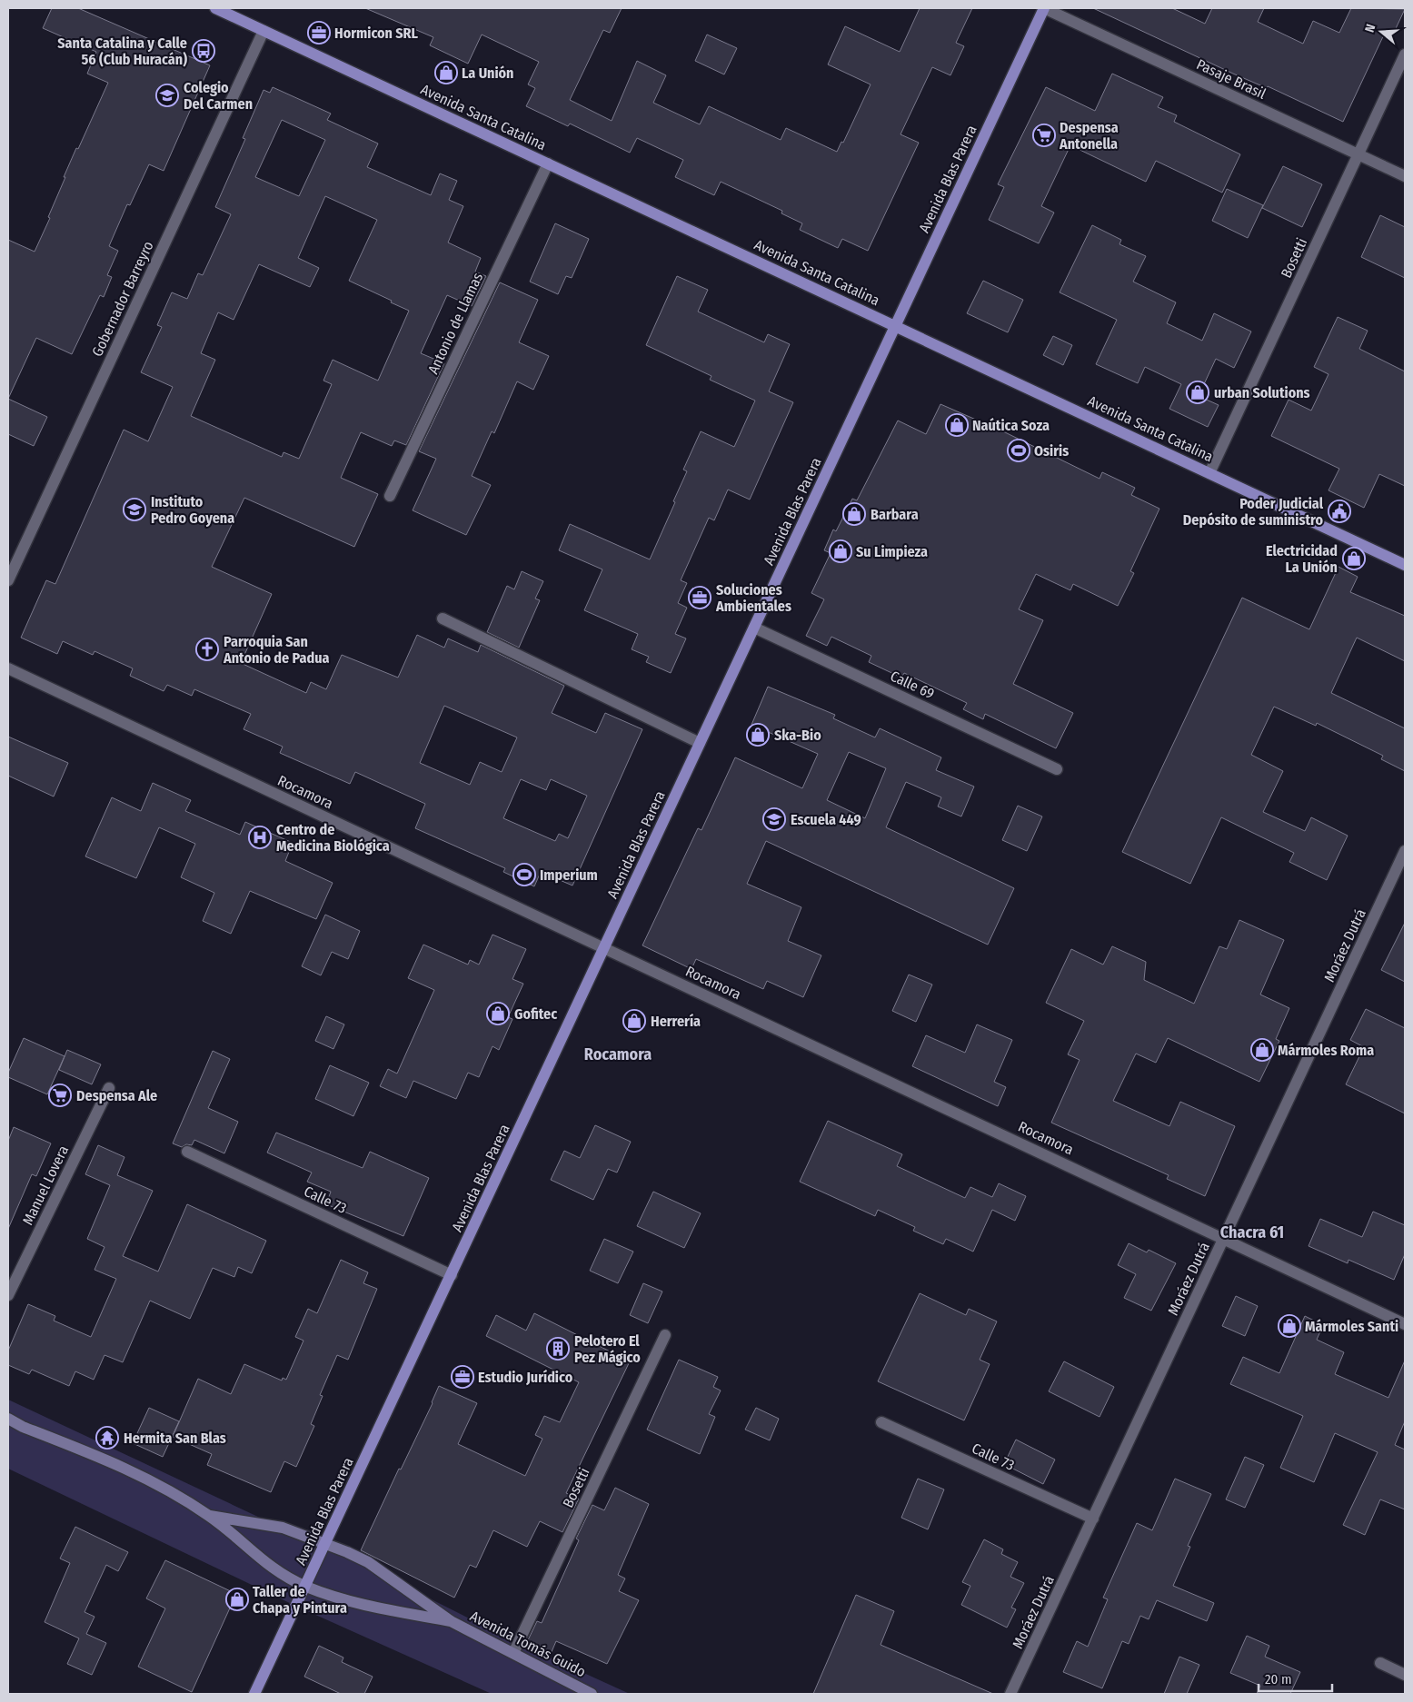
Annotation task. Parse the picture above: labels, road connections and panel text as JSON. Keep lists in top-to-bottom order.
{
  "streets": {
    "main road": ["Avenida Santa Catalina", "Avenida Blas Parera", "Avenida Tomás Guido"],
    "street": [
      "Pasaje Brasil",
      "Bosetti",
      "Gobernador Barreyro",
      "Antonio de Llamas",
      "Calle 69",
      "Rocamora",
      "Moráez Dutrá",
      "Manuel Lovera",
      "Calle 73"
    ]
  },
  "crossings": [
    ["Pasaje Brasil", "Avenida Blas Parera"],
    ["Pasaje Brasil", "Bosetti"],
    ["Avenida Santa Catalina", "Avenida Blas Parera"],
    ["Avenida Santa Catalina", "Bosetti"],
    ["Avenida Santa Catalina", "Gobernador Barreyro"],
    ["Avenida Santa Catalina", "Antonio de Llamas"],
    ["Avenida Blas Parera", "Calle 69"],
    ["Avenida Blas Parera", "Rocamora"],
    ["Avenida Blas Parera", "Calle 73"],
    ["Avenida Blas Parera", "Avenida Tomás Guido"],
    ["Bosetti", "Avenida Tomás Guido"],
    ["Rocamora", "Moráez Dutrá"],
    ["Moráez Dutrá", "Calle 73"]
  ],
  "districts": ["Rocamora", "Chacra 61"],
  "places": {
    "office": ["Hormicon SRL", "Soluciones Ambientales", "Estudio Jurídico"],
    "bus stop": ["Santa Catalina y Calle 56 (Club Huracán)"],
    "shop": [
      "La Unión",
      "urban Solutions",
      "Naútica Soza",
      "Barbara",
      "Su Limpieza",
      "Electricidad La Unión",
      "Ska-Bio",
      "Gofitec",
      "Herrería",
      "Mármoles Roma",
      "Mármoles Santi",
      "Taller de Chapa y Pintura"
    ],
    "school or university": ["Colegio Del Carmen", "Instituto Pedro Goyena", "Escuela 449"],
    "supermarket": ["Despensa Antonella", "Despensa Ale"],
    "sports": ["Osiris", "Imperium"],
    "public building": ["Poder Judicial Depósito de suministro"],
    "church": ["Parroquia San Antonio de Padua"],
    "hospital": ["Centro de Medicina Biológica"],
    "building": ["Pelotero El Pez Mágico"],
    "temple": ["Hermita San Blas"]
  },
  "scale_bar": "20 m",
  "north": "left"
}
